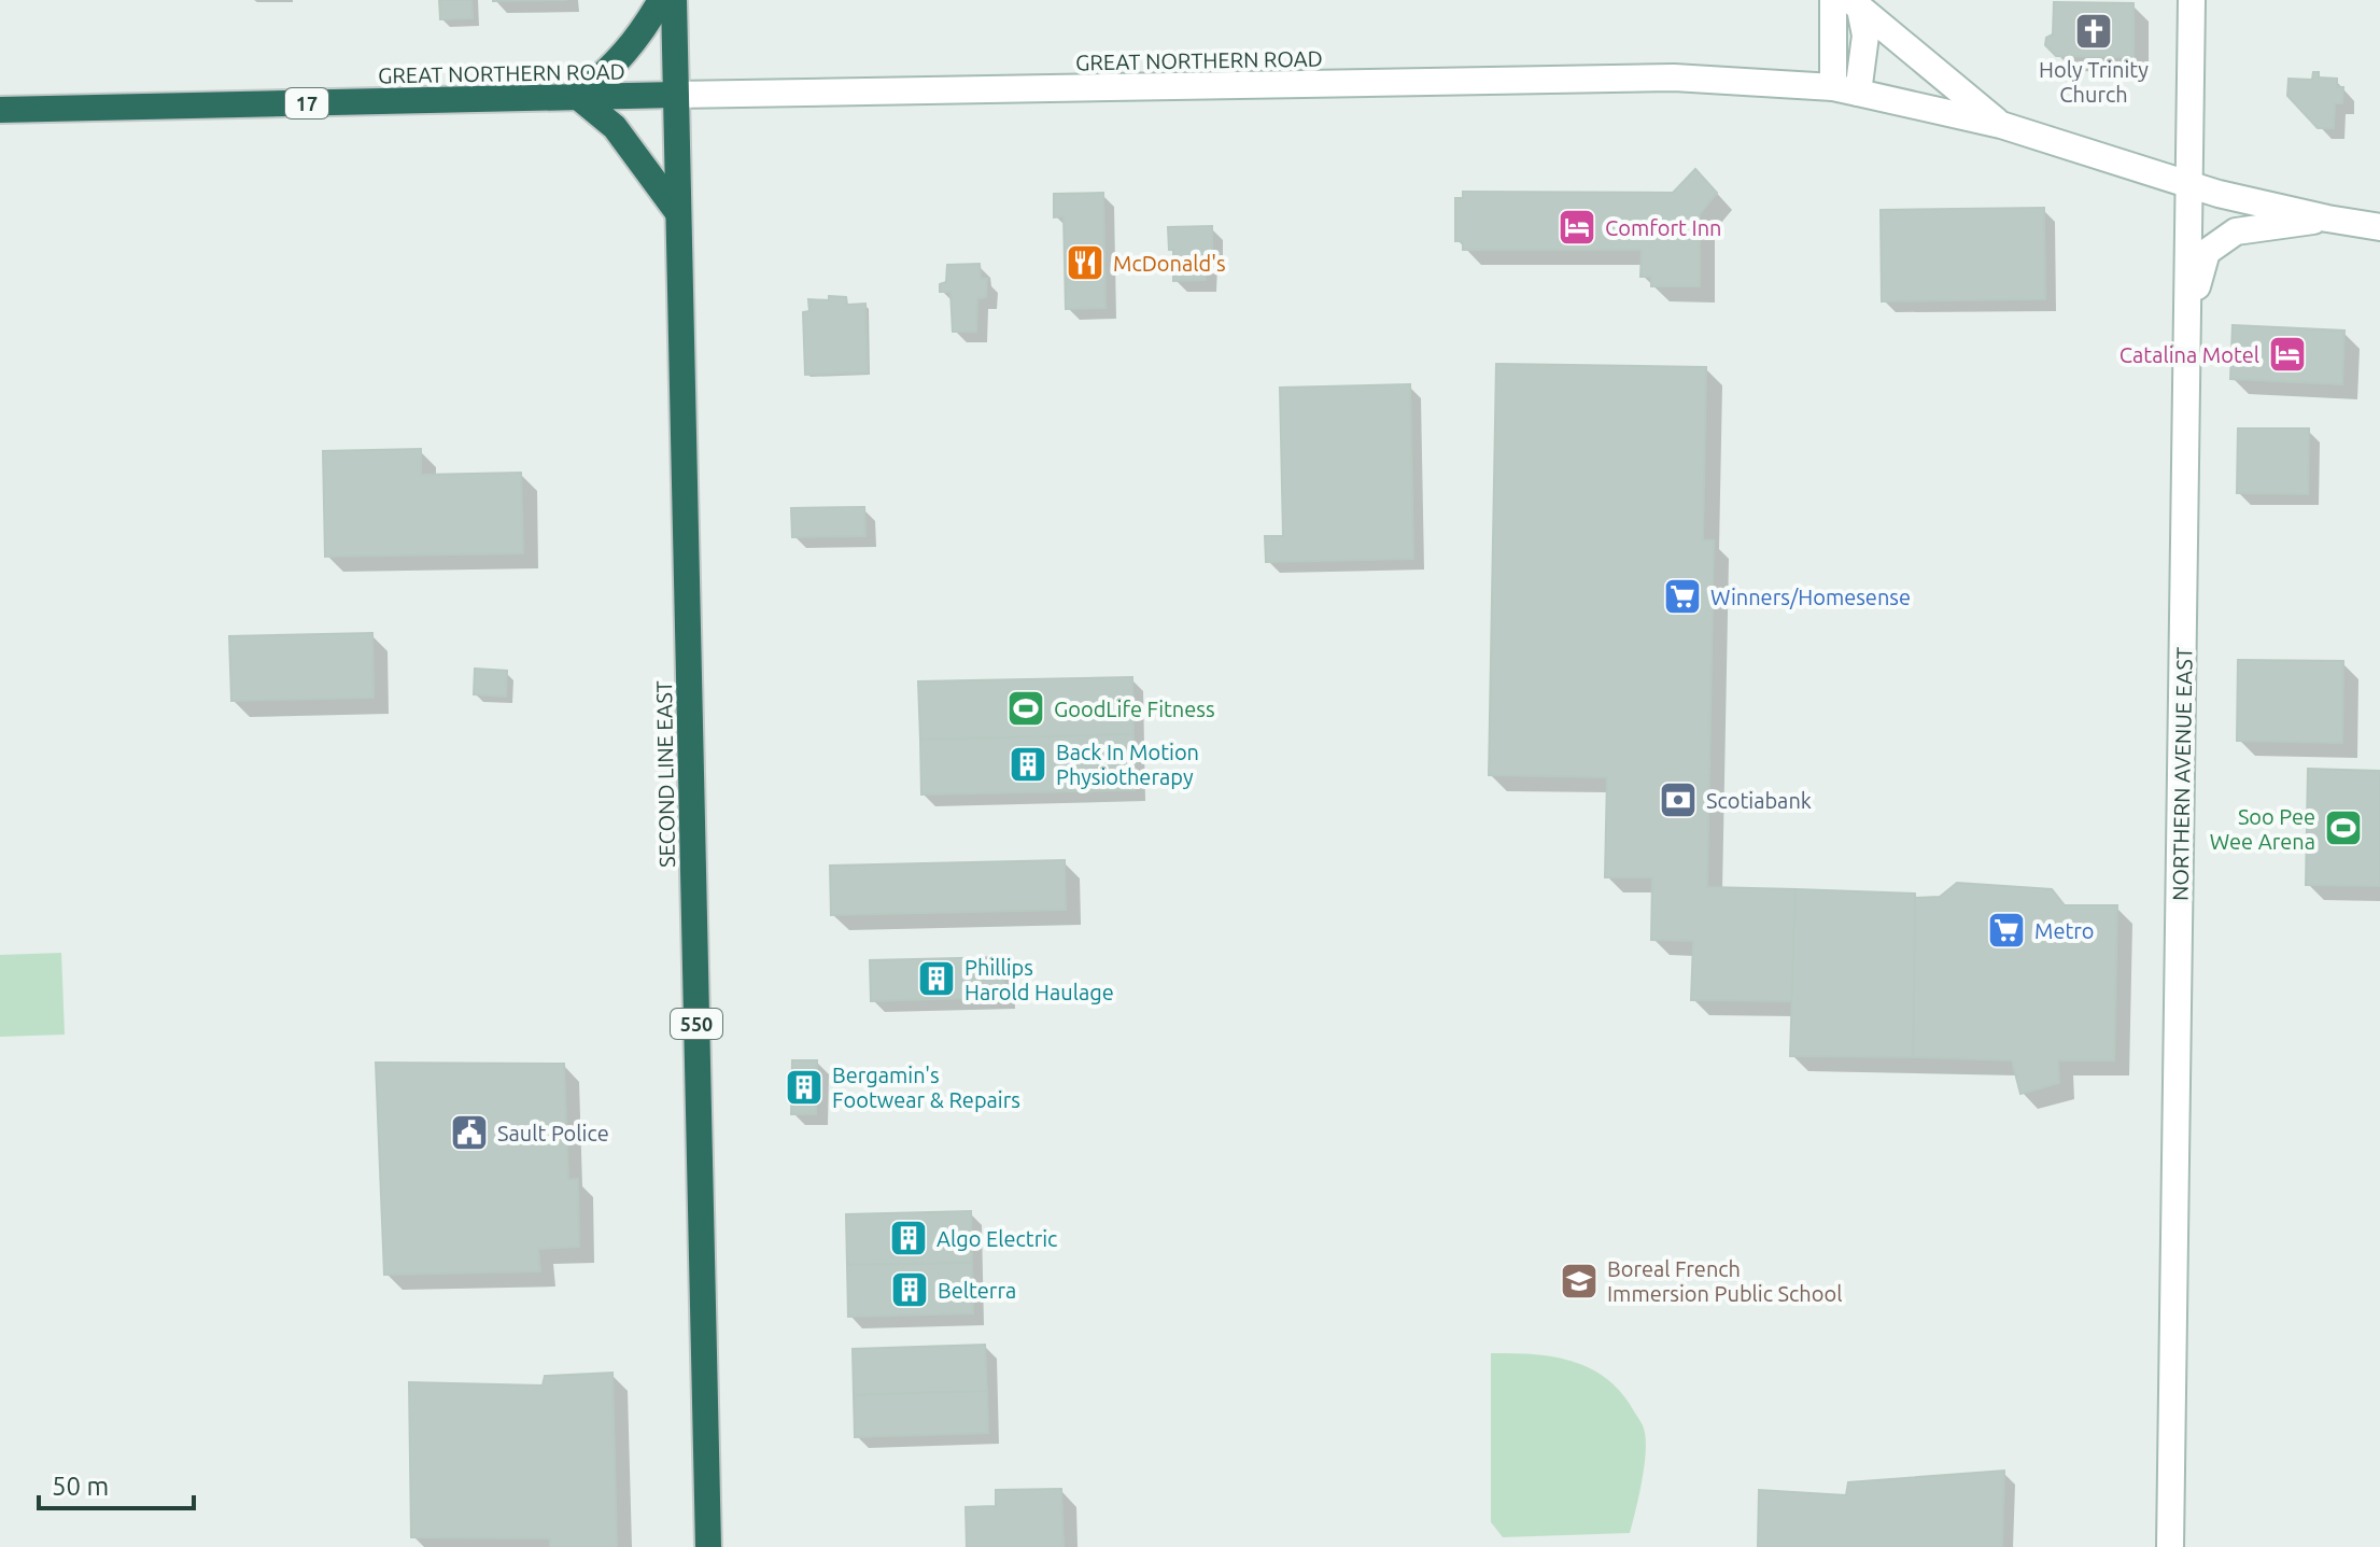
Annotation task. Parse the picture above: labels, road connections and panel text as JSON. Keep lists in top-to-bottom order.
{
  "streets": {
    "highway": [
      "GREAT NORTHERN ROAD",
      "17",
      "SECOND LINE EAST",
      "550"
    ],
    "main road": ["NORTHERN AVENUE EAST"]
  },
  "crossings": [
    ["GREAT NORTHERN ROAD", "SECOND LINE EAST"],
    ["GREAT NORTHERN ROAD", "NORTHERN AVENUE EAST"]
  ],
  "places": {
    "church": ["Holy Trinity Church"],
    "hotel": ["Comfort Inn", "Catalina Motel"],
    "restaurant": ["McDonald's"],
    "supermarket": ["Winners/Homesense", "Metro"],
    "sports": ["GoodLife Fitness", "Soo Pee Wee Arena"],
    "building": [
      "Back In Motion Physiotherapy",
      "Phillips Harold Haulage",
      "Bergamin's Footwear & Repairs",
      "Algo Electric",
      "Belterra"
    ],
    "bank": ["Scotiabank"],
    "public building": ["Sault Police"],
    "school or university": ["Boreal French Immersion Public School"]
  },
  "scale_bar": "50 m"
}
